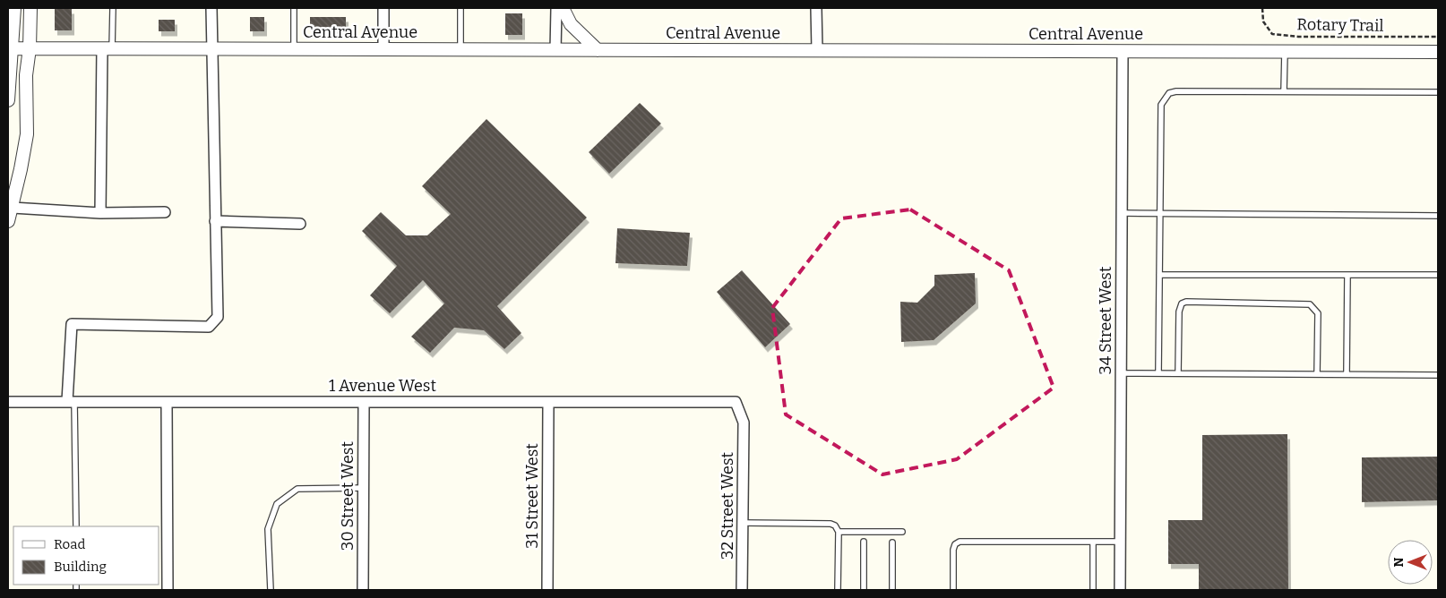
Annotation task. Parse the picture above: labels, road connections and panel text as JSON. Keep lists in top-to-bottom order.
{
  "streets": {
    "street": [
      "Central Avenue",
      "34 Street West",
      "1 Avenue West",
      "30 Street West",
      "31 Street West",
      "32 Street West"
    ],
    "path": ["Rotary Trail"]
  },
  "crossings": [
    ["Central Avenue", "34 Street West"],
    ["1 Avenue West", "30 Street West"],
    ["1 Avenue West", "31 Street West"],
    ["1 Avenue West", "32 Street West"]
  ],
  "legend": ["Road", "Building"],
  "north": "left"
}
